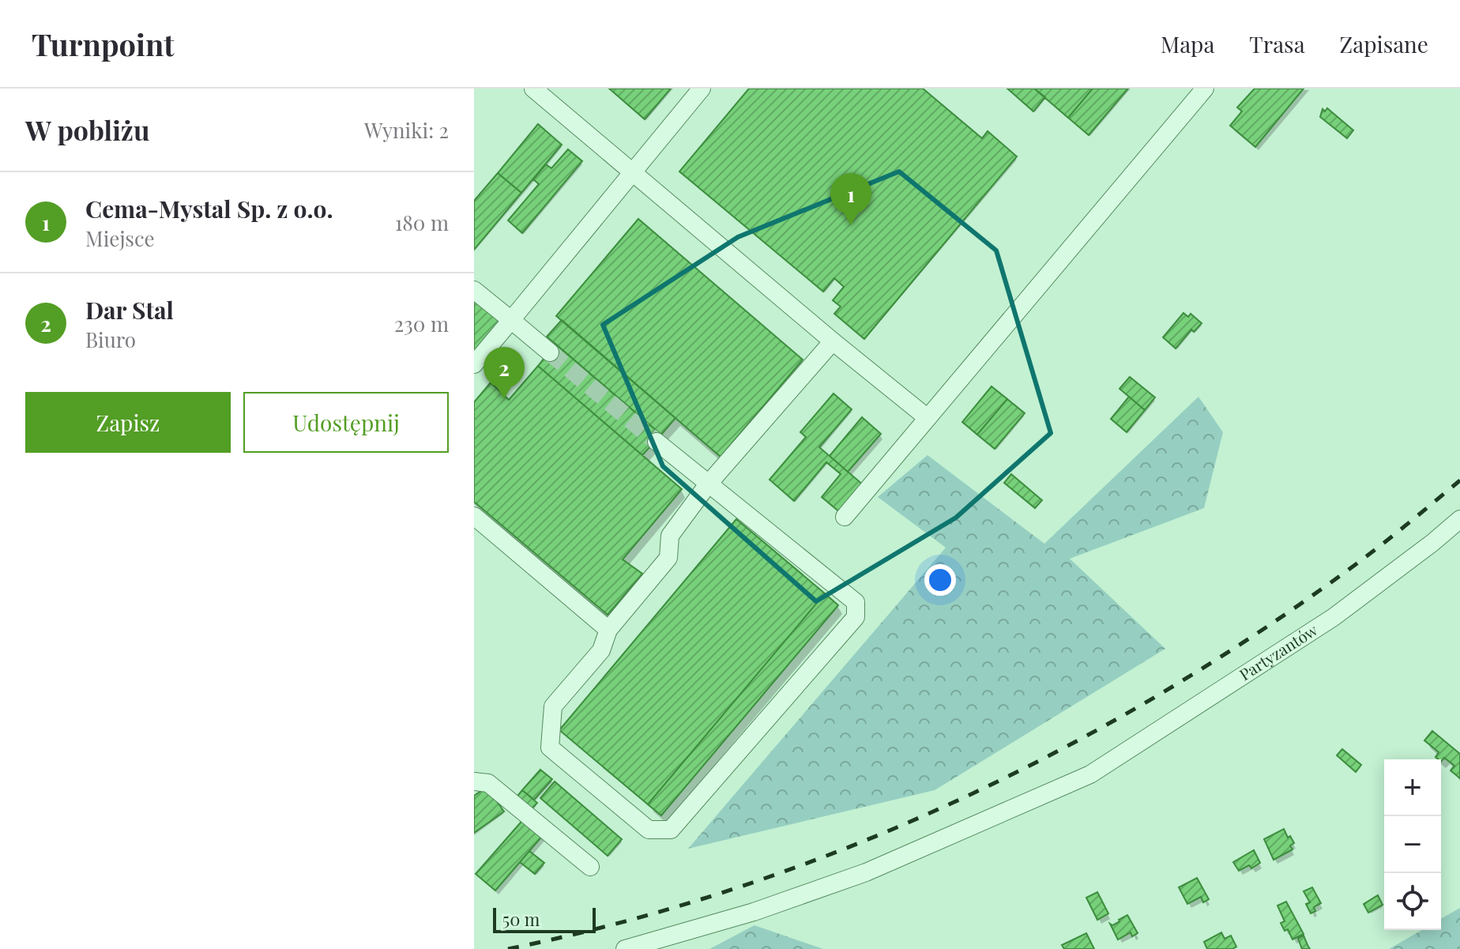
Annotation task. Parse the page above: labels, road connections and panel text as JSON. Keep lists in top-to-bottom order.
{
  "streets": {
    "lane": ["Partyzantów"]
  },
  "scale_bar": "50 m",
  "page": {
    "header": "Turnpoint",
    "nav": ["Mapa", "Trasa", "Zapisane"],
    "heading": ["W pobliżu", "Wyniki: 2"],
    "list": [
      {
        "mark": "1",
        "name": "Cema-Mystal Sp. z o.o.",
        "note": "Miejsce",
        "value": "180 m"
      },
      {
        "mark": "2",
        "name": "Dar Stal",
        "note": "Biuro",
        "value": "230 m"
      }
    ],
    "pins": ["1", "2"],
    "buttons": ["Zapisz", "Udostępnij"],
    "map_buttons": ["+", "−"],
    "scale": "50 m"
  }
}
